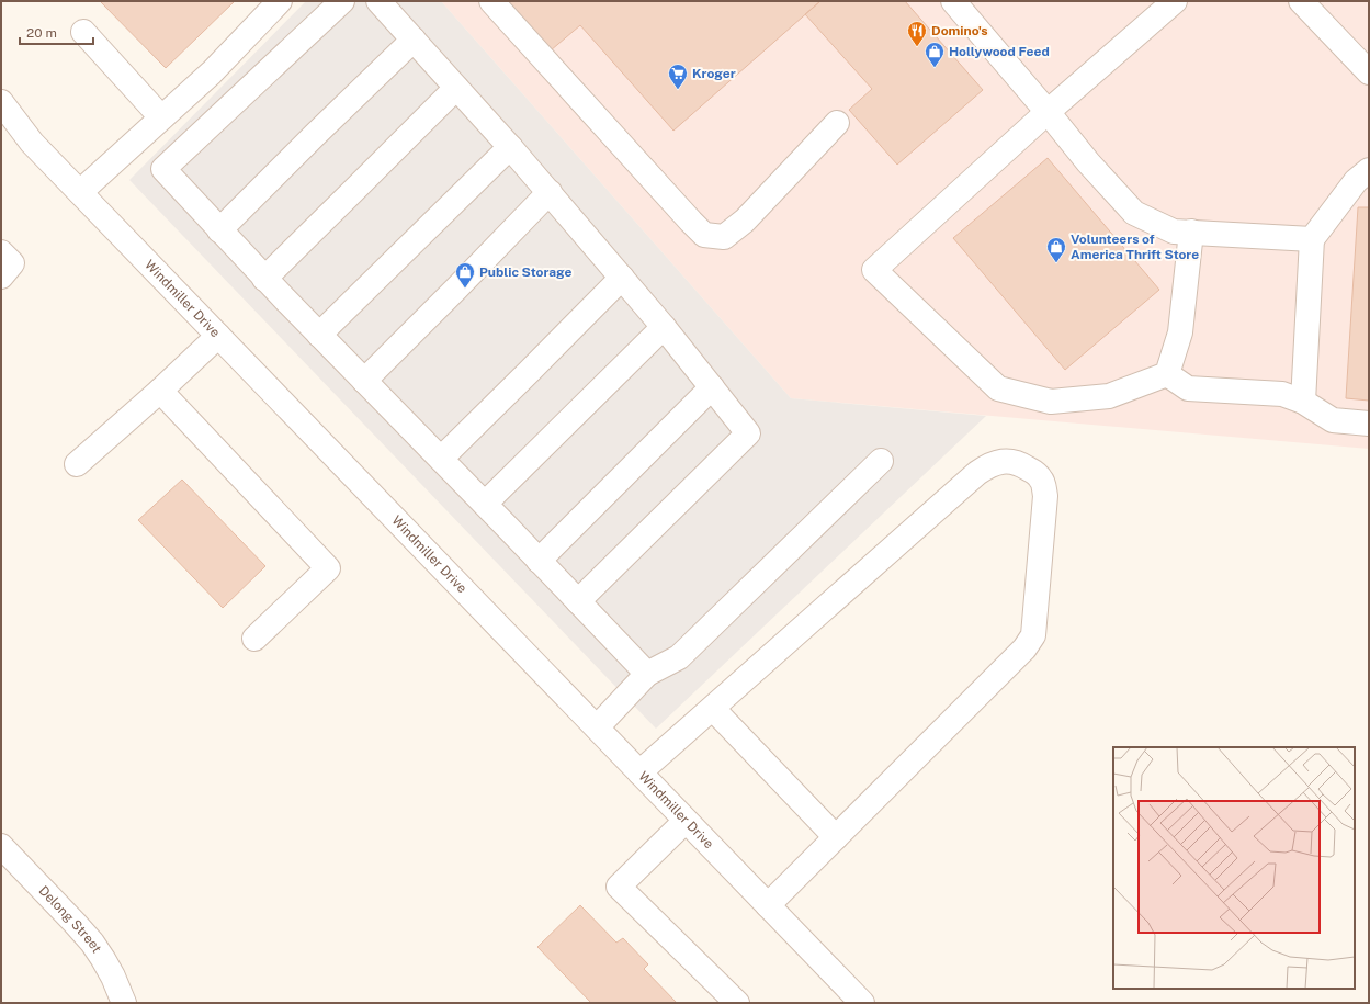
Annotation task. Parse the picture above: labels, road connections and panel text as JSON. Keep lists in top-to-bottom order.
{
  "streets": {
    "street": ["Windmiller Drive", "Delong Street"]
  },
  "places": {
    "restaurant": ["Domino's"],
    "shop": ["Hollywood Feed", "Volunteers of America Thrift Store", "Public Storage"],
    "supermarket": ["Kroger"]
  },
  "scale_bar": "20 m"
}
